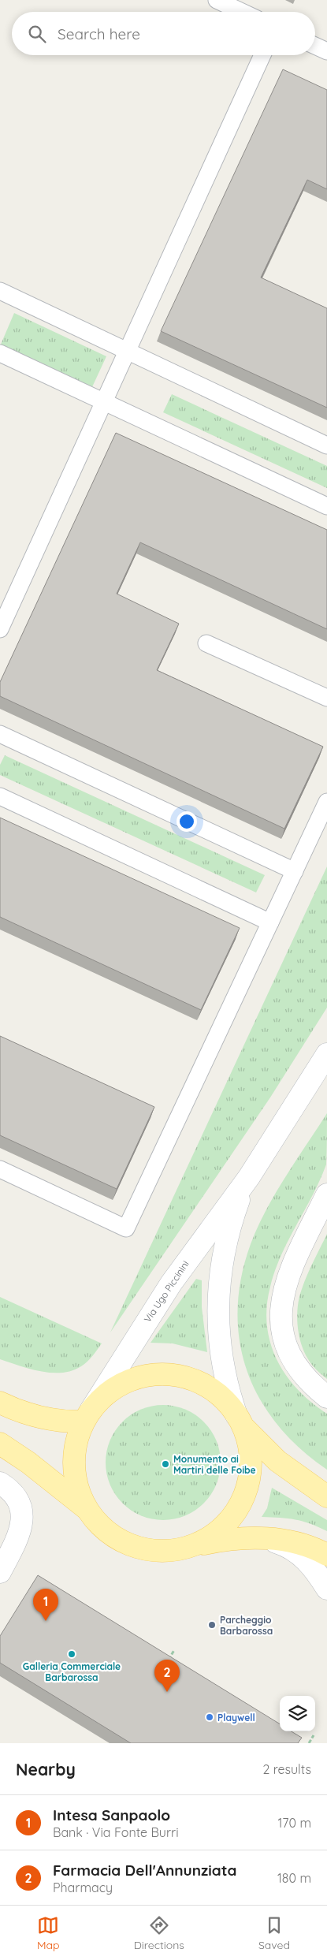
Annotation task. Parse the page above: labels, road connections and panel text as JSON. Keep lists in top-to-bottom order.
{
  "streets": {
    "main road": ["Via Ugo Piccinini"]
  },
  "places": [
    "Monumento ai Martiri delle Foibe",
    "Parcheggio Barbarossa",
    "Galleria Commerciale Barbarossa",
    "Playwell"
  ],
  "page": {
    "search": "Search here",
    "pins": ["1", "2"],
    "heading": ["Nearby", "2 results"],
    "list": [
      {
        "mark": "1",
        "name": "Intesa Sanpaolo",
        "note": "Bank · Via Fonte Burri",
        "value": "170 m"
      },
      {
        "mark": "2",
        "name": "Farmacia Dell'Annunziata",
        "note": "Pharmacy",
        "value": "180 m"
      }
    ],
    "nav": ["Map", "Directions", "Saved"]
  }
}
